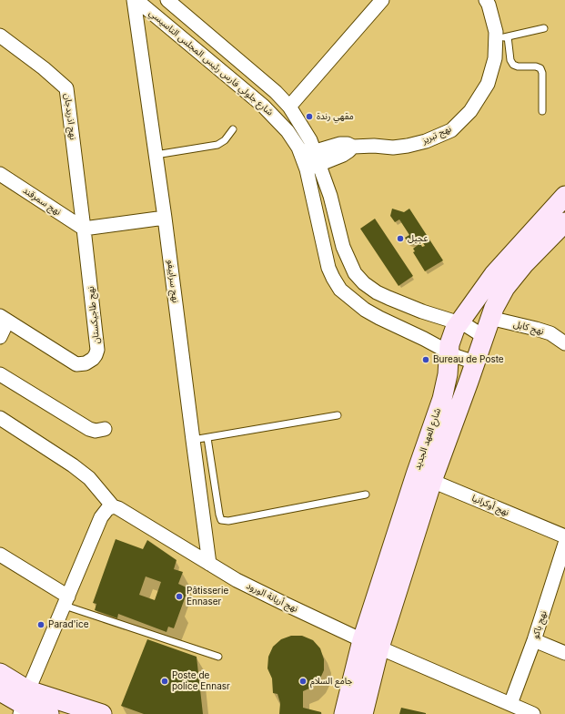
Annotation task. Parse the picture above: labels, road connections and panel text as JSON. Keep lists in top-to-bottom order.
{
  "streets": {
    "main road": ["شارع العهد الجديد"],
    "street": [
      "شارع جلولي فارس رئيس المجلس التاسيسي",
      "نهج اذربدجان",
      "نهج تبريز",
      "نهج سمرقند",
      "نهج سراييفو",
      "نهج طاجيكستان",
      "نهج كابل",
      "نهج أوكرانيا",
      "نهج أريانة الورود",
      "نهج باكو"
    ]
  },
  "crossings": [
    ["شارع جلولي فارس رئيس المجلس التاسيسي", "نهج تبريز"],
    ["شارع جلولي فارس رئيس المجلس التاسيسي", "شارع العهد الجديد"],
    ["نهج اذربدجان", "نهج سمرقند"],
    ["نهج اذربدجان", "نهج طاجيكستان"],
    ["نهج سمرقند", "نهج طاجيكستان"],
    ["نهج سراييفو", "نهج أريانة الورود"],
    ["نهج كابل", "شارع العهد الجديد"],
    ["شارع العهد الجديد", "نهج أوكرانيا"],
    ["شارع العهد الجديد", "نهج أريانة الورود"],
    ["نهج أريانة الورود", "نهج باكو"]
  ],
  "places": [
    "مقهي رندة",
    "عجيل",
    "Bureau de Poste",
    "Pâtisserie Ennaser",
    "Parad'ice",
    "Poste de police Ennasr",
    "جامع السلام"
  ]
}
